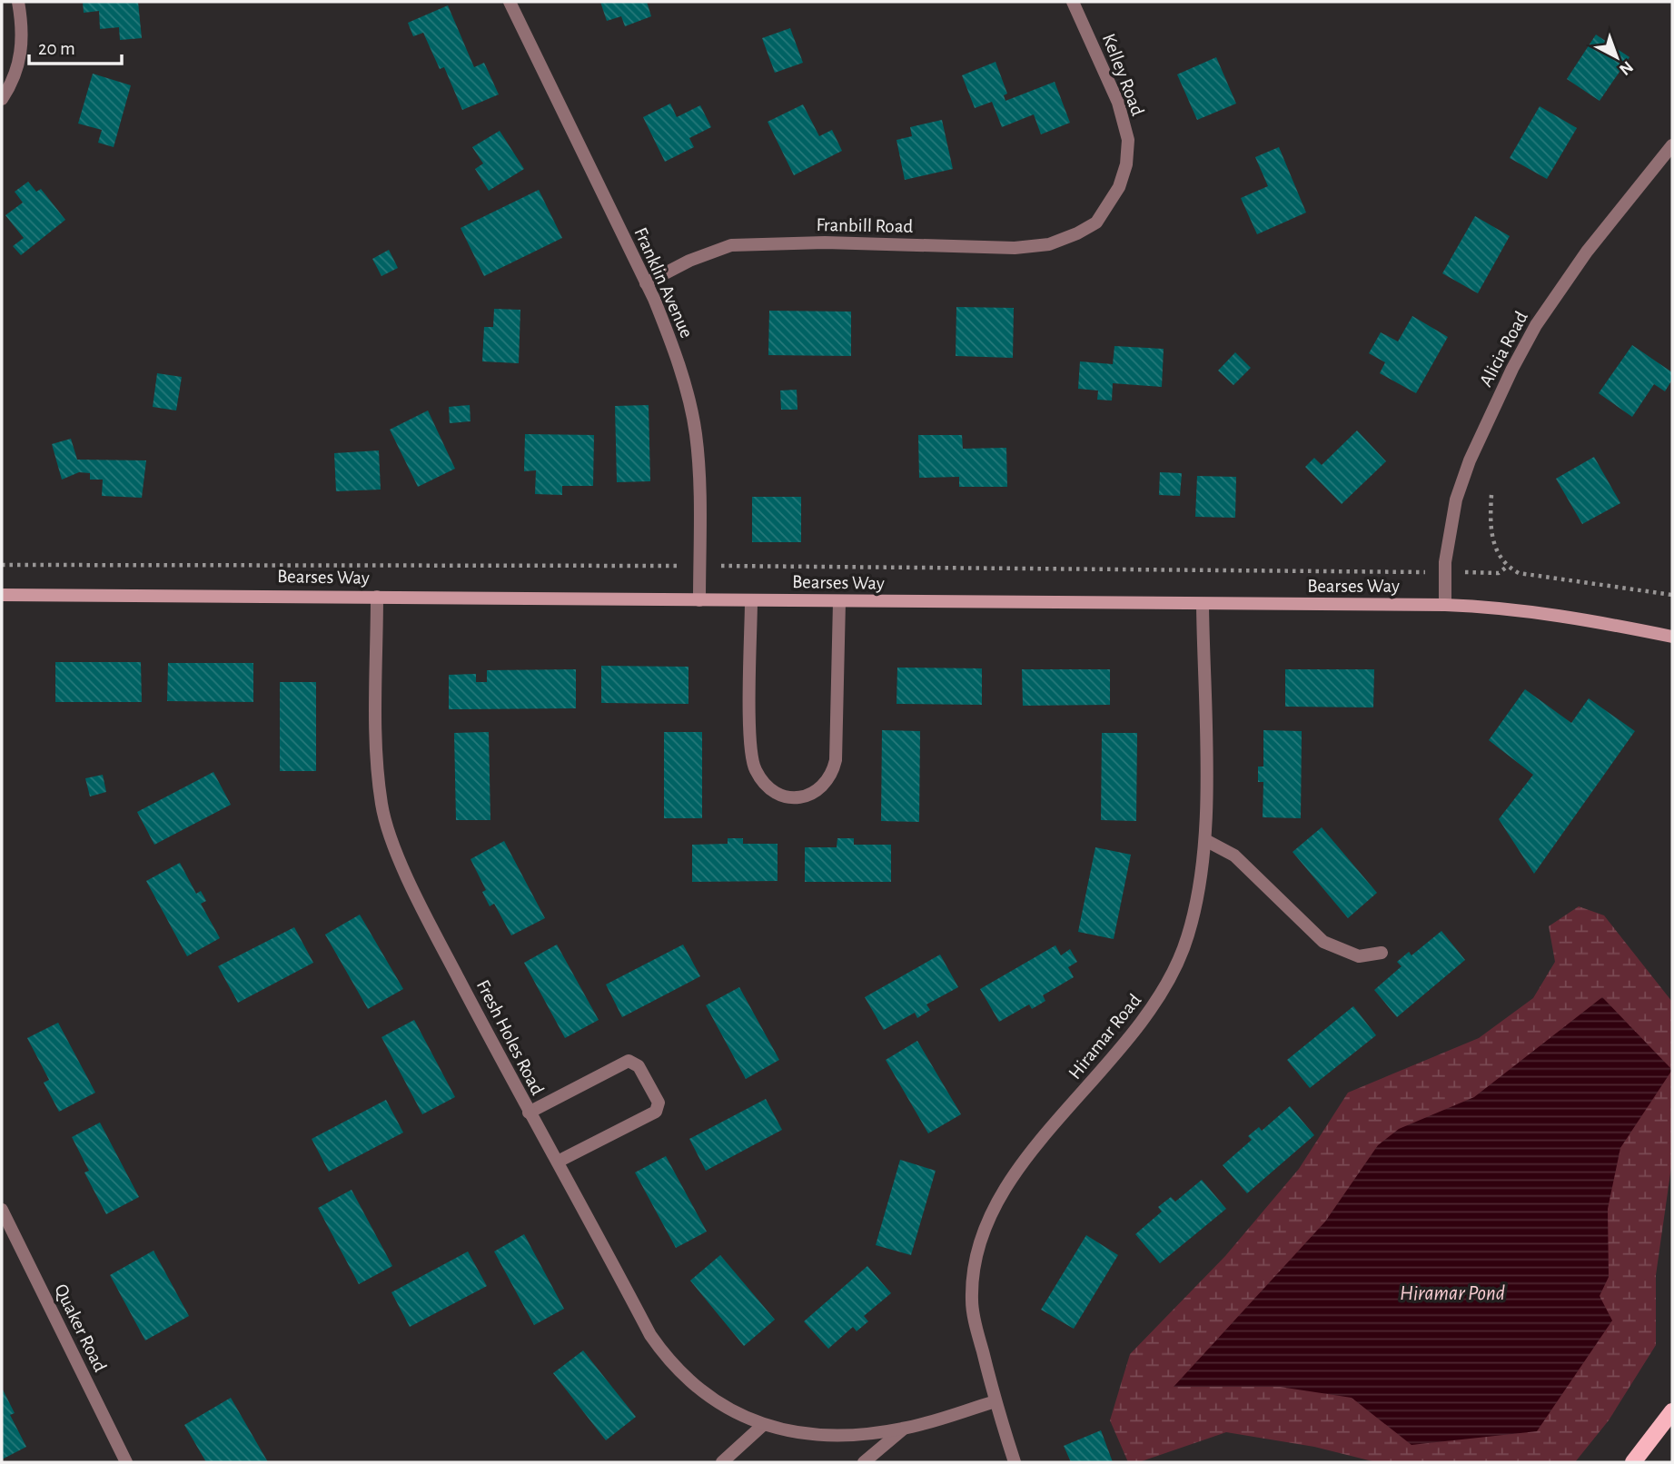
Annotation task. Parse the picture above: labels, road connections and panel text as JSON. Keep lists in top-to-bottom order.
{
  "streets": {
    "main road": ["Bearses Way"],
    "street": [
      "Kelley Road",
      "Franbill Road",
      "Franklin Avenue",
      "Alicia Road",
      "Hiramar Road",
      "Fresh Holes Road",
      "Quaker Road"
    ]
  },
  "crossings": [
    ["Kelley Road", "Franbill Road"],
    ["Franbill Road", "Franklin Avenue"],
    ["Franklin Avenue", "Bearses Way"],
    ["Alicia Road", "Bearses Way"],
    ["Bearses Way", "Hiramar Road"],
    ["Bearses Way", "Fresh Holes Road"],
    ["Hiramar Road", "Fresh Holes Road"]
  ],
  "water": ["Hiramar Pond"],
  "scale_bar": "20 m",
  "north": "bottom right"
}
